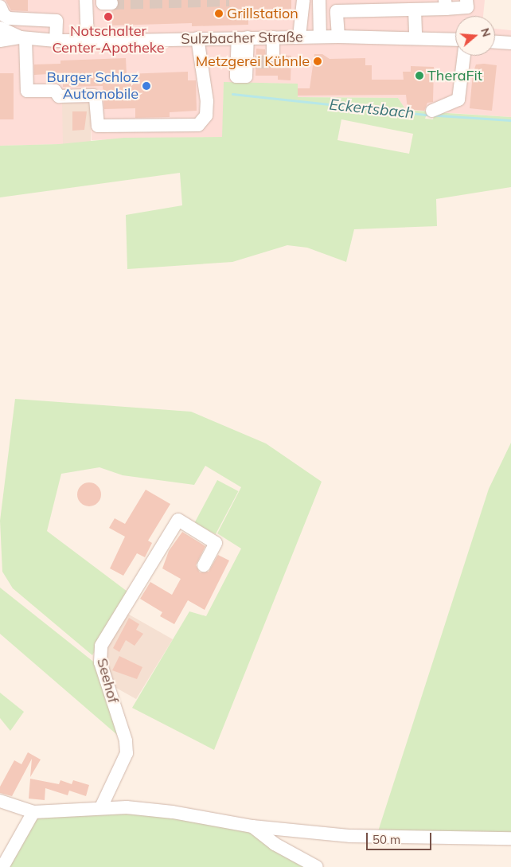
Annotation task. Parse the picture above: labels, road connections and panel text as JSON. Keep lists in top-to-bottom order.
{
  "streets": {
    "street": ["Sulzbacher Straße", "Seehof"]
  },
  "water": ["Eckertsbach"],
  "places": [
    "Grillstation",
    "Notschalter Center-Apotheke",
    "Metzgerei Kühnle",
    "TheraFit",
    "Burger Schloz Automobile"
  ],
  "scale_bar": "50 m",
  "north": "right"
}
